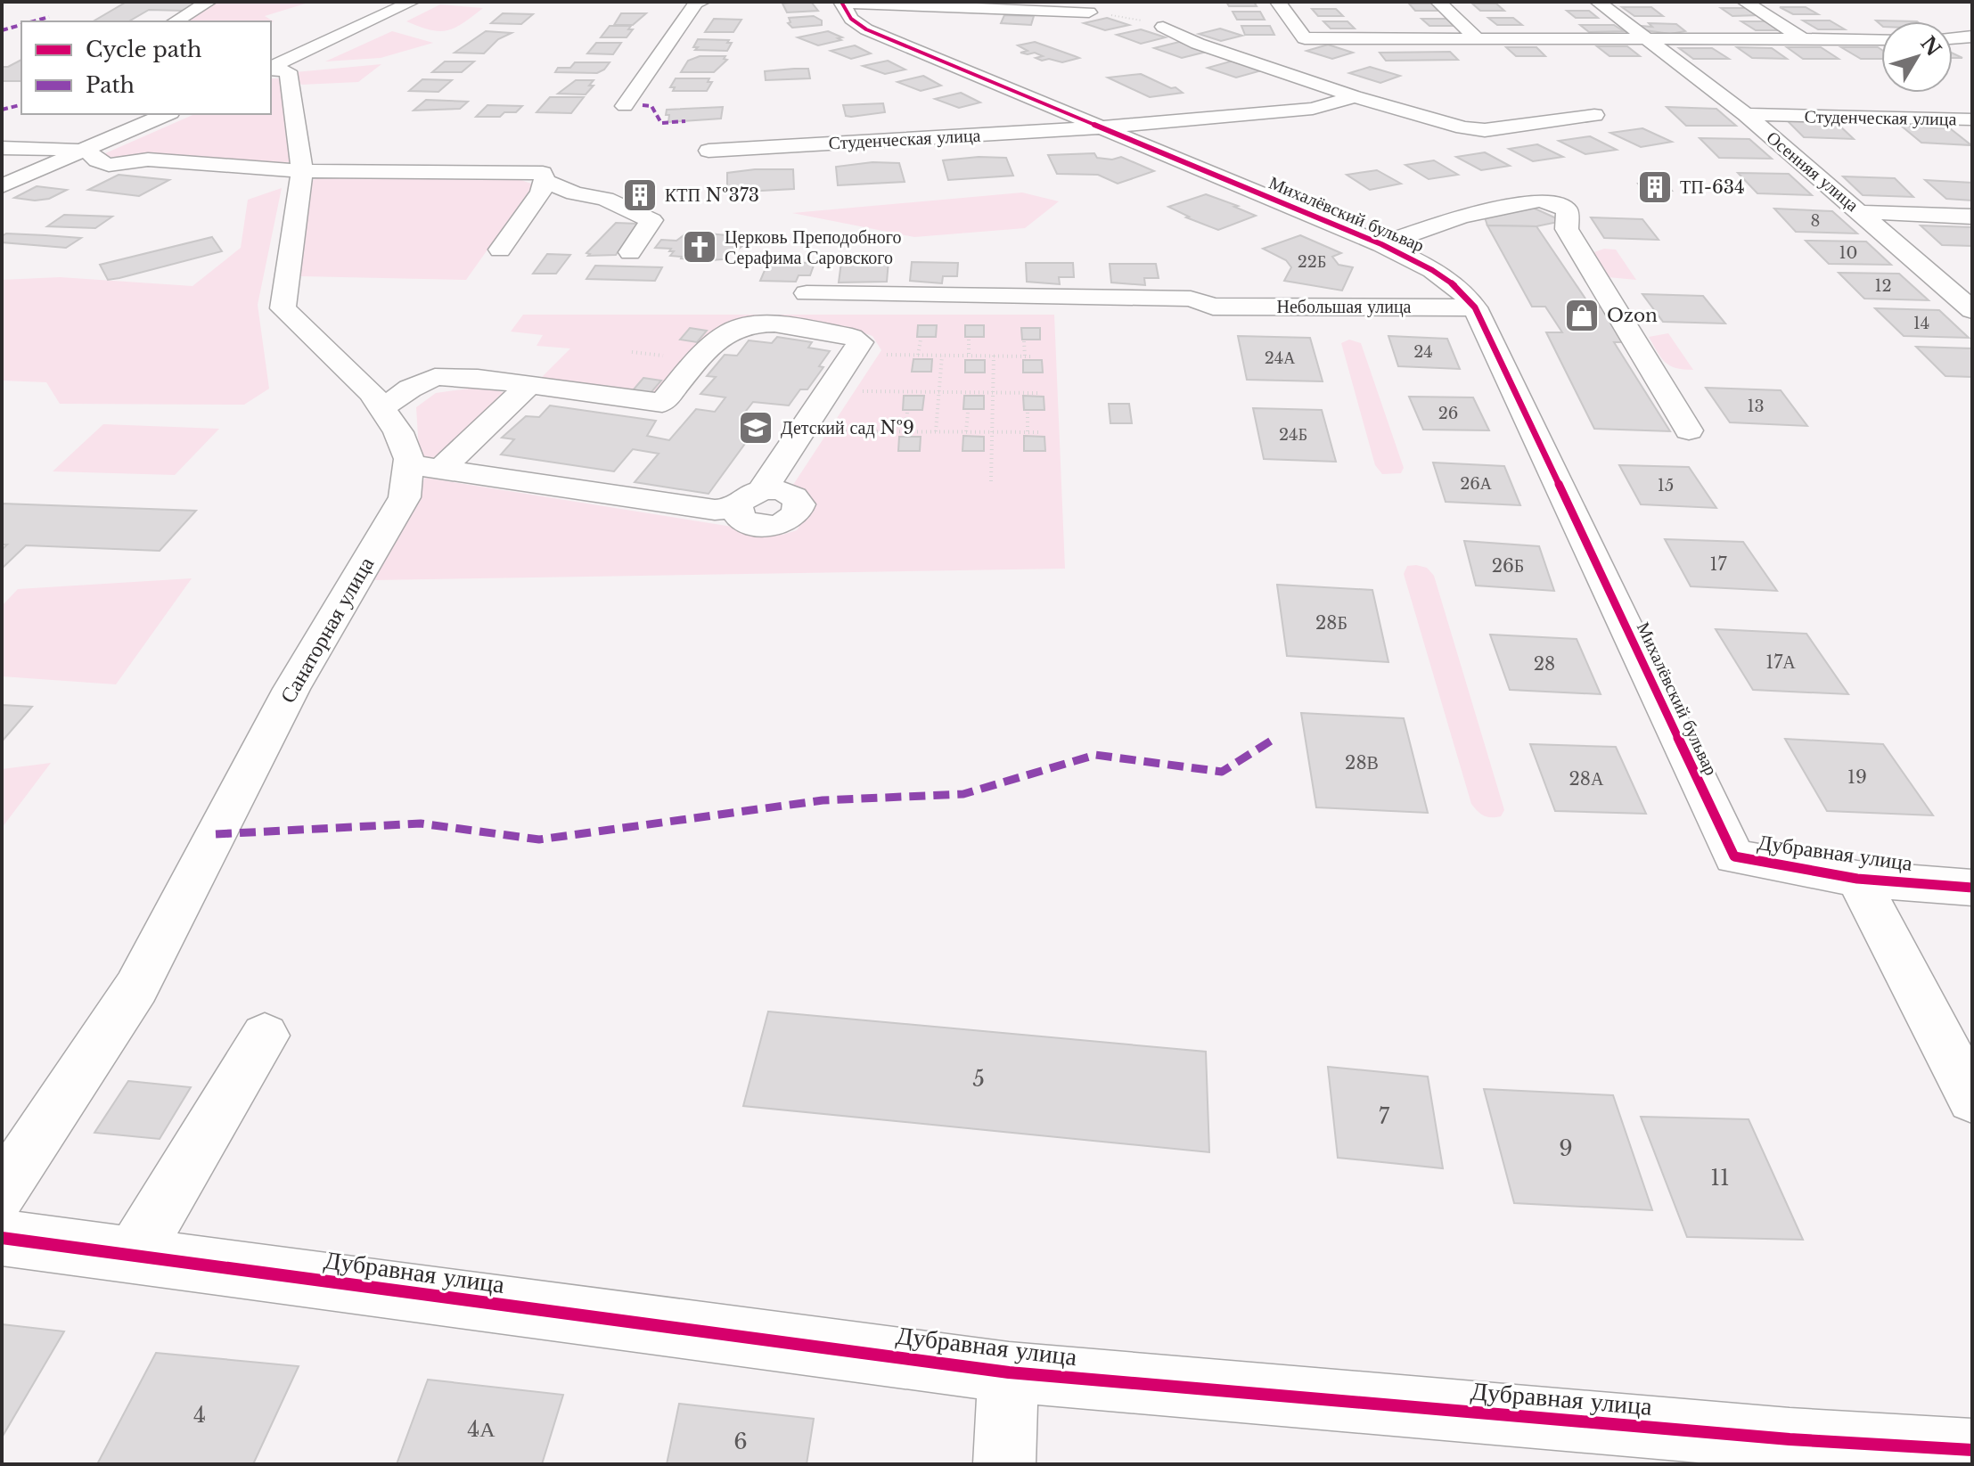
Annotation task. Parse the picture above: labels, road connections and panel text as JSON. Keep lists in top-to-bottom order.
{
  "streets": {
    "street": [
      "Студенческая улица",
      "Осенняя улица",
      "Михалёвский бульвар",
      "Небольшая улица",
      "Санаторная улица",
      "Дубравная улица"
    ]
  },
  "crossings": [
    ["Студенческая улица", "Осенняя улица"],
    ["Студенческая улица", "Михалёвский бульвар"],
    ["Михалёвский бульвар", "Небольшая улица"],
    ["Михалёвский бульвар", "Дубравная улица"]
  ],
  "places": {
    "building": ["ТП-634", "КТП №373"],
    "church": ["Церковь Преподобного Серафима Саровского"],
    "shop": ["Ozon"],
    "school or university": ["Детский сад №9"]
  },
  "house_numbers": [
    "8",
    "10",
    "22Б",
    "12",
    "14",
    "24",
    "24А",
    "13",
    "26",
    "24Б",
    "26А",
    "15",
    "17",
    "26Б",
    "28Б",
    "17А",
    "28",
    "28В",
    "19",
    "28А",
    "5",
    "7",
    "9",
    "11",
    "4",
    "4А",
    "6"
  ],
  "legend": ["Cycle path", "Path"],
  "north": "top right"
}
